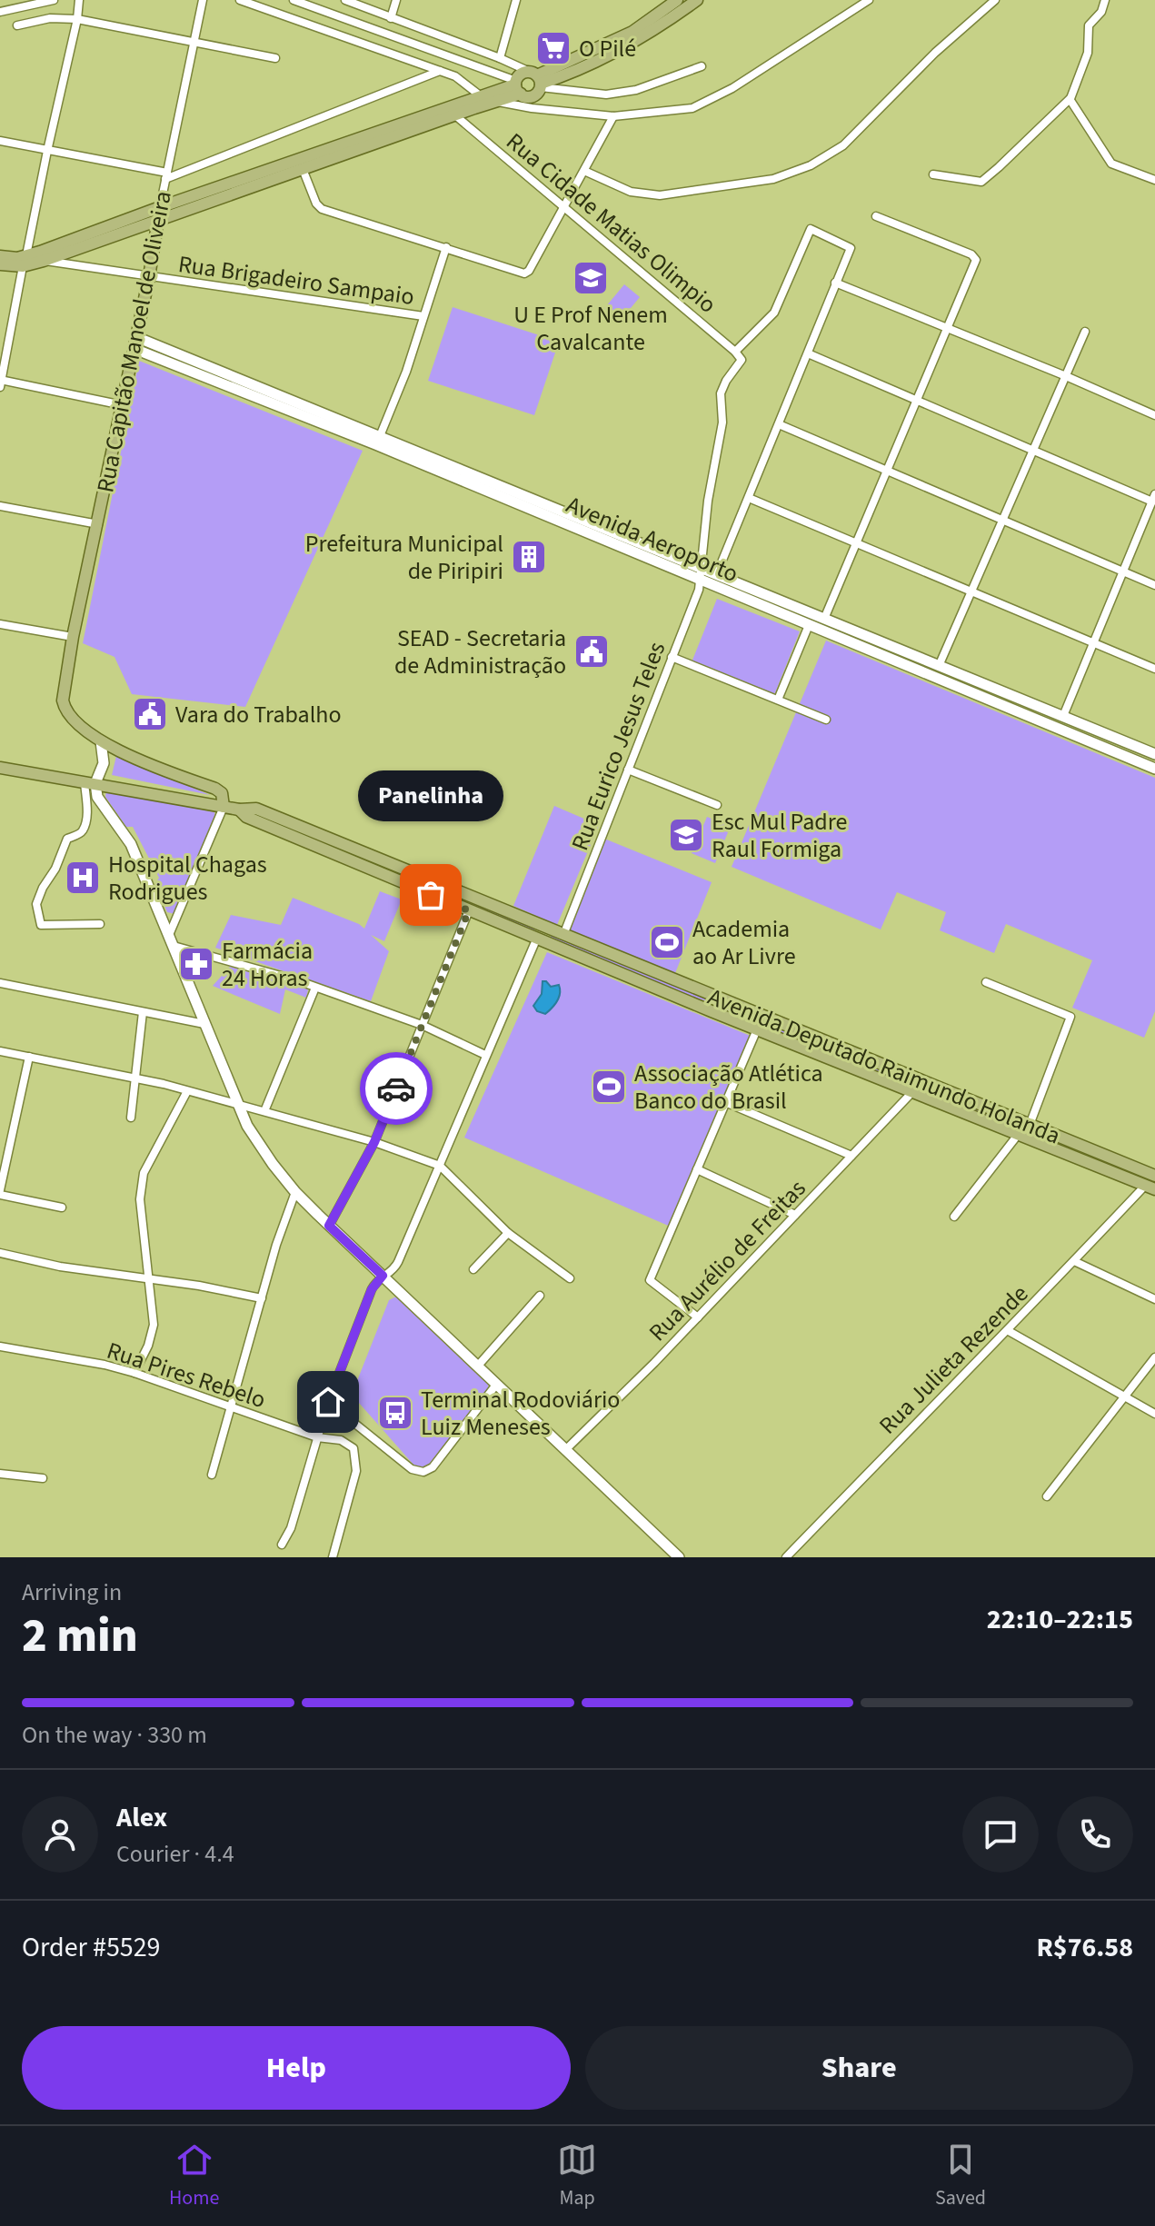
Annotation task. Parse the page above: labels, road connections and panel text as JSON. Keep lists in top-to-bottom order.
{
  "streets": {
    "main road": ["Rua Capitão Manoel de Oliveira", "Avenida Deputado Raimundo Holanda"],
    "street": [
      "Rua Cidade Matias Olimpio",
      "Rua Brigadeiro Sampaio",
      "Avenida Aeroporto",
      "Rua Eurico Jesus Teles",
      "Rua Aurélio de Freitas",
      "Rua Julieta Rezende",
      "Rua Pires Rebelo"
    ]
  },
  "crossings": [
    ["Rua Cidade Matias Olimpio", "Rua Eurico Jesus Teles"],
    ["Rua Brigadeiro Sampaio", "Rua Capitão Manoel de Oliveira"],
    ["Rua Capitão Manoel de Oliveira", "Avenida Aeroporto"],
    ["Avenida Aeroporto", "Rua Eurico Jesus Teles"],
    ["Rua Eurico Jesus Teles", "Avenida Deputado Raimundo Holanda"],
    ["Avenida Deputado Raimundo Holanda", "Rua Aurélio de Freitas"],
    ["Avenida Deputado Raimundo Holanda", "Rua Julieta Rezende"]
  ],
  "places": {
    "supermarket": ["O Pilé"],
    "school or university": ["U E Prof Nenem Cavalcante", "Esc Mul Padre Raul Formiga"],
    "building": ["Prefeitura Municipal de Piripiri"],
    "public building": ["SEAD - Secretaria de Administração", "Vara do Trabalho"],
    "hospital": ["Hospital Chagas Rodrigues"],
    "other": ["Panelinha"],
    "sports": ["Academia ao Ar Livre", "Associação Atlética Banco do Brasil"],
    "pharmacy": ["Farmácia 24 Horas"],
    "bus stop": ["Terminal Rodoviário Luiz Meneses"]
  },
  "page": {
    "bubble": "Panelinha",
    "heading": ["2 min", "Arriving in", "22:10–22:15"],
    "panel": [
      "Alex",
      "Courier · 4.4",
      "Order #5529",
      "R$76.58"
    ],
    "bar": "On the way · 330 m",
    "buttons": ["Help", "Share"],
    "tabs": ["Home", "Map", "Saved"]
  }
}
